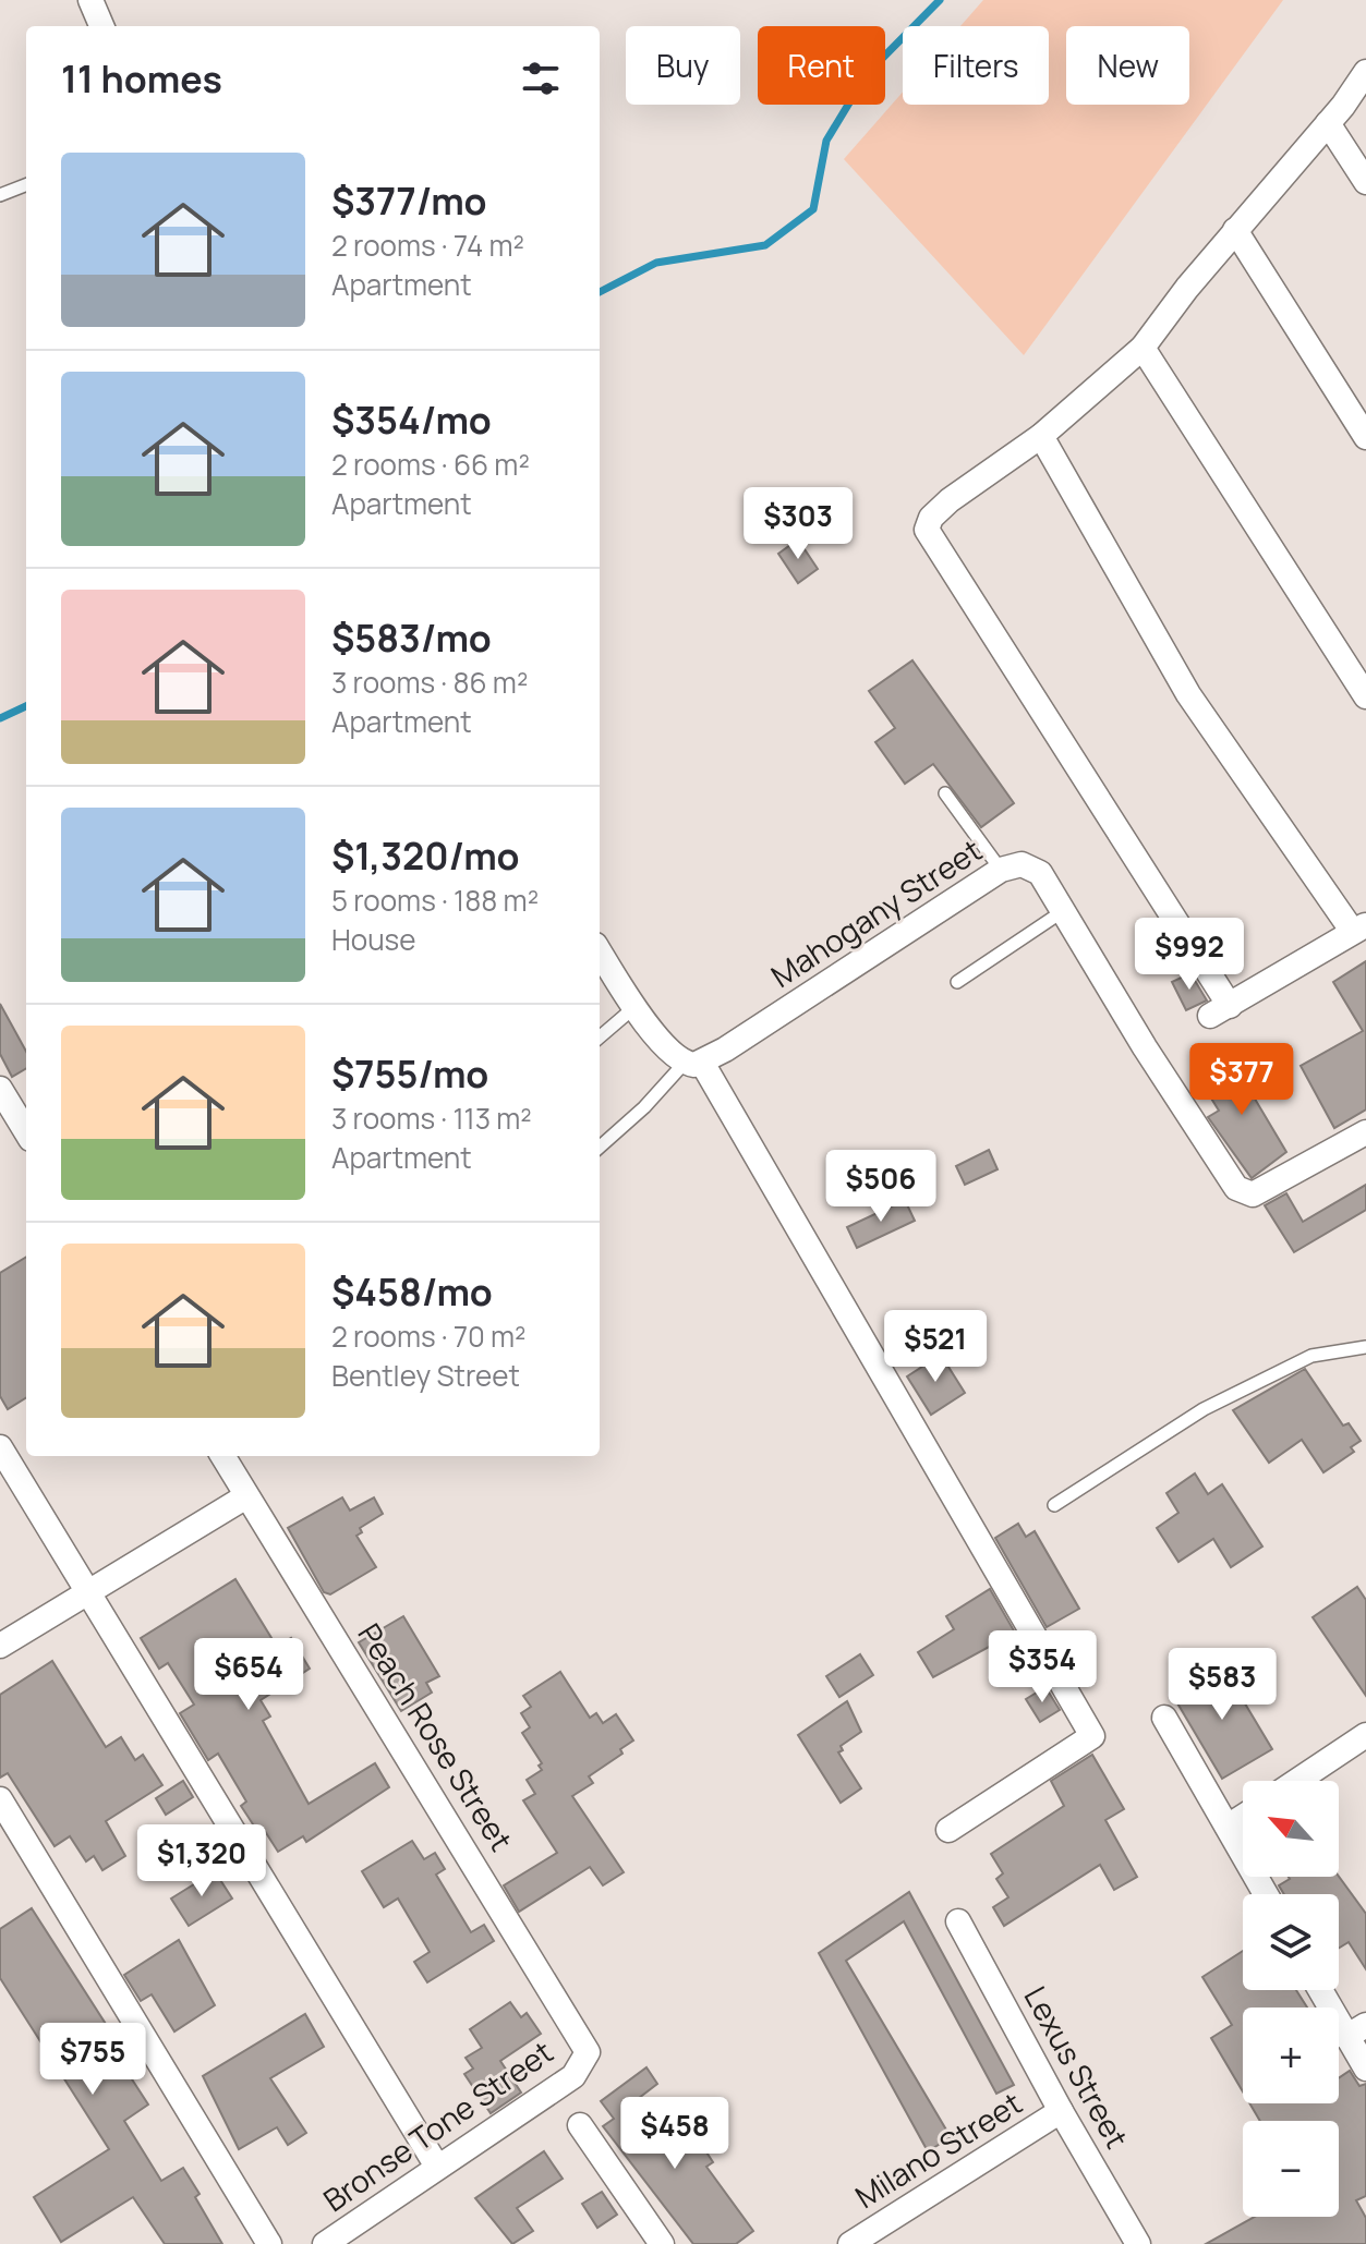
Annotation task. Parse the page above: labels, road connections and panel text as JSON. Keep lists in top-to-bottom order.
{
  "streets": {
    "street": [
      "Mahogany Street",
      "Peach Rose Street",
      "Lexus Street",
      "Bronse Tone Street",
      "Milano Street"
    ]
  },
  "crossings": [
    ["Peach Rose Street", "Bronse Tone Street"],
    ["Lexus Street", "Milano Street"]
  ],
  "north": "top left",
  "page": {
    "chip": [
      "Buy",
      "Rent",
      "Filters",
      "New"
    ],
    "heading": "11 homes",
    "list": [
      {
        "name": "$377/mo",
        "note": "2 rooms · 74 m² · Apartment"
      },
      {
        "name": "$354/mo",
        "note": "2 rooms · 66 m² · Apartment"
      },
      {
        "name": "$583/mo",
        "note": "3 rooms · 86 m² · Apartment"
      },
      {
        "name": "$1,320/mo",
        "note": "5 rooms · 188 m² · House"
      },
      {
        "name": "$755/mo",
        "note": "3 rooms · 113 m² · Apartment"
      },
      {
        "name": "$458/mo",
        "note": "2 rooms · 70 m² · Bentley Street"
      }
    ],
    "price": [
      "$303",
      "$992",
      "$377",
      "$506",
      "$521",
      "$354",
      "$654",
      "$583",
      "$1,320",
      "$755",
      "$458"
    ],
    "map_buttons": ["+", "−"]
  }
}
